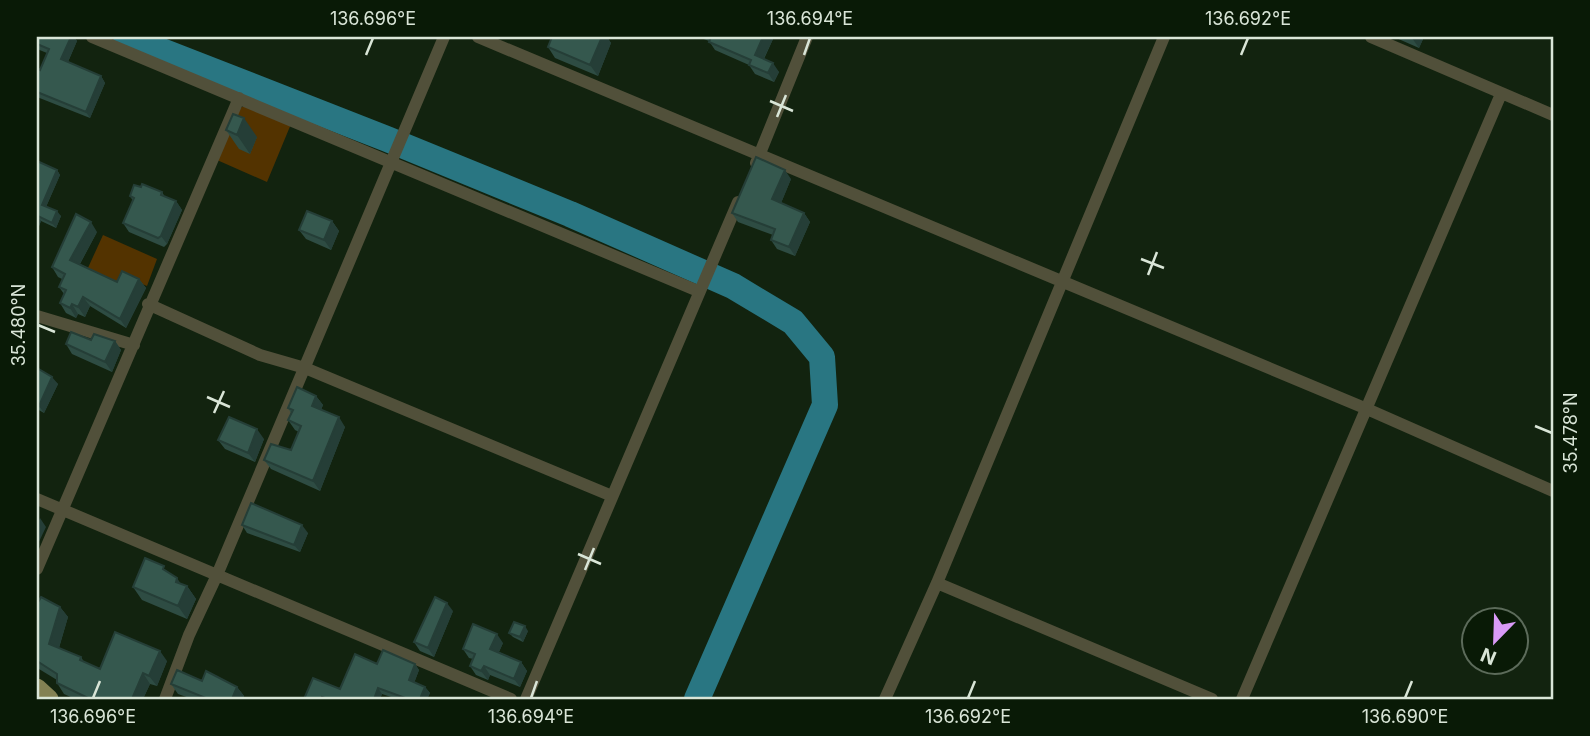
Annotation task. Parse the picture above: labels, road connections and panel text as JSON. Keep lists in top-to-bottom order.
{
  "north": "bottom left",
  "coordinates": [
    "136.696°E",
    "136.694°E",
    "136.692°E",
    "35.480°N",
    "35.478°N",
    "136.690°E"
  ]
}
